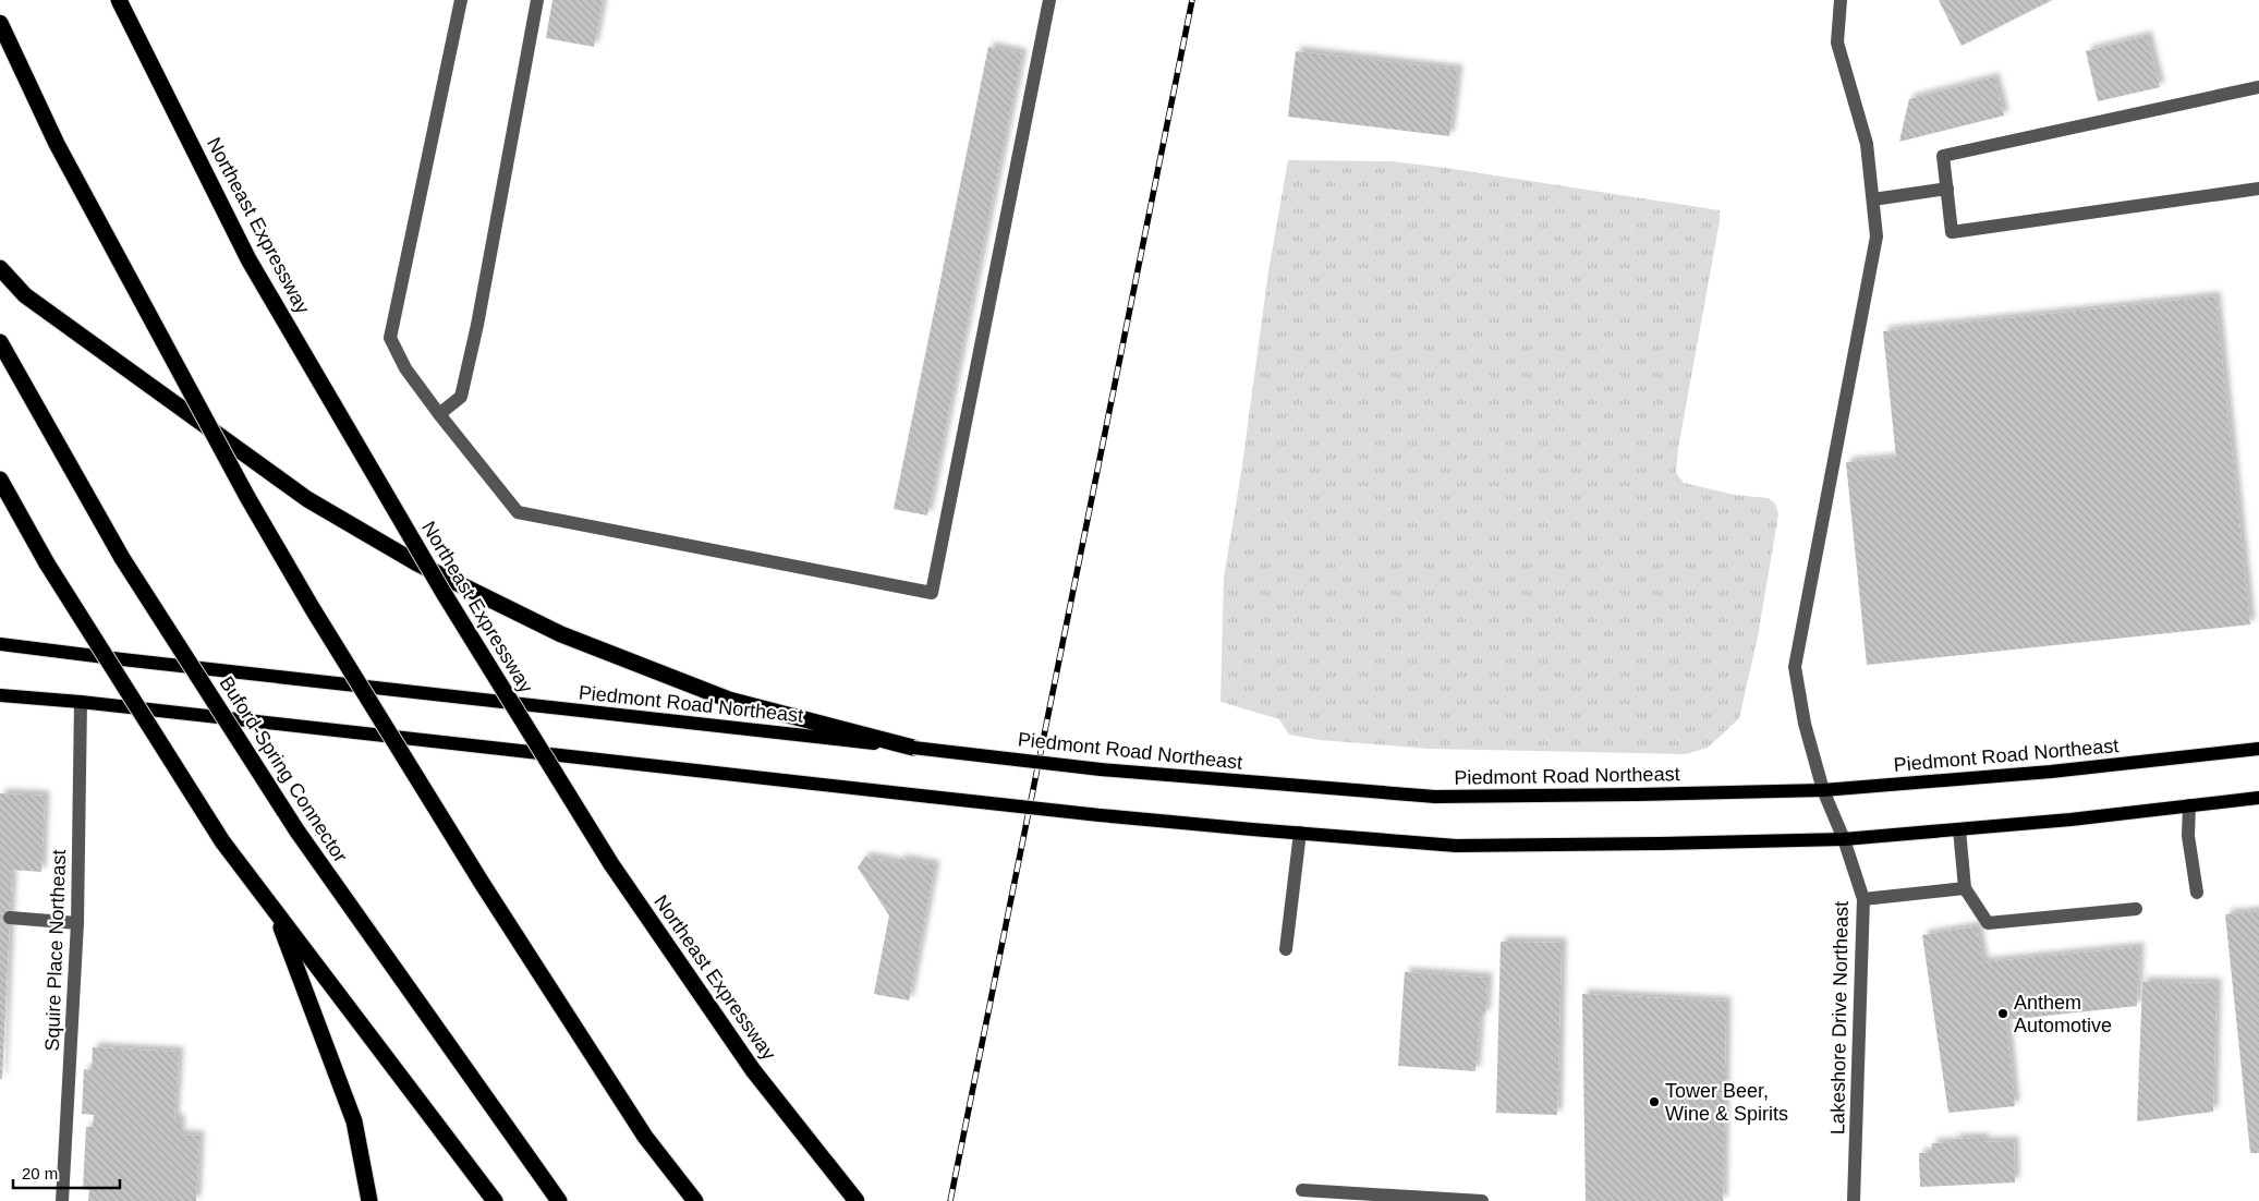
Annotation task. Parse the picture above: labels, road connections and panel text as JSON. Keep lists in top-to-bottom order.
{
  "streets": {
    "highway": ["Northeast Expressway", "Buford-Spring Connector"],
    "main road": ["Piedmont Road Northeast"],
    "street": ["Squire Place Northeast", "Lakeshore Drive Northeast"]
  },
  "crossings": [
    ["Piedmont Road Northeast", "Lakeshore Drive Northeast"]
  ],
  "places": ["Anthem Automotive", "Tower Beer, Wine & Spirits"],
  "scale_bar": "20 m"
}
